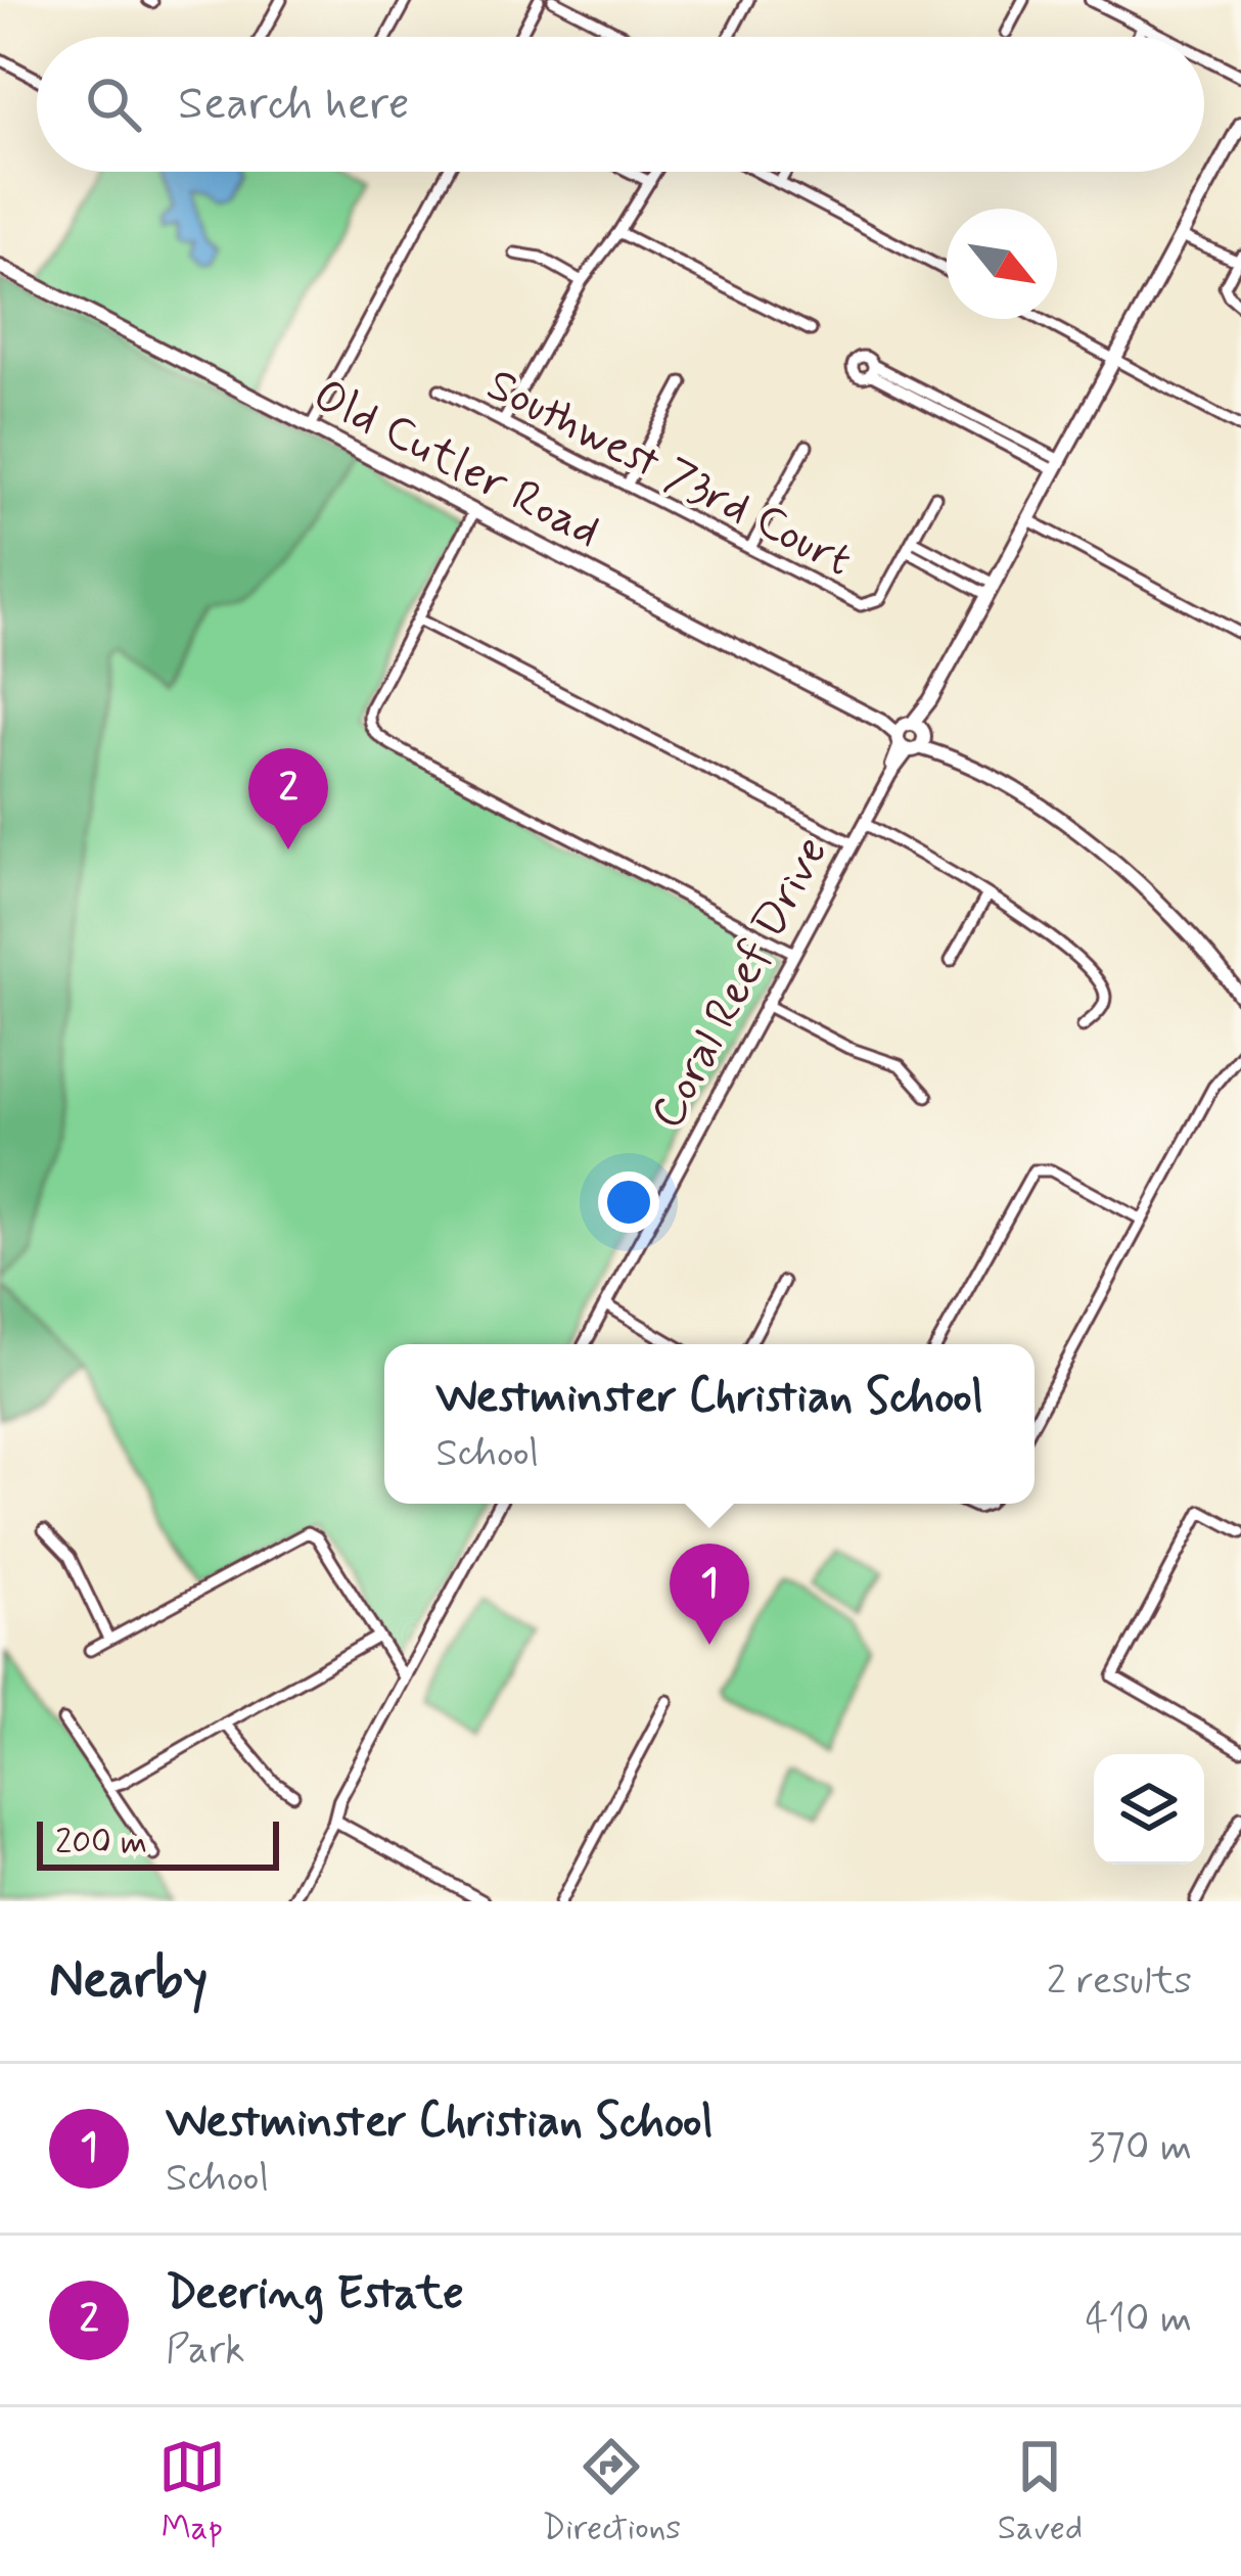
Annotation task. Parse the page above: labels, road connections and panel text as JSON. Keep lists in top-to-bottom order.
{
  "streets": {
    "main road": ["Old Cutler Road"],
    "street": ["Southwest 73rd Court", "Coral Reef Drive"]
  },
  "crossings": [
    ["Old Cutler Road", "Coral Reef Drive"]
  ],
  "scale_bar": "200 m",
  "north": "bottom right",
  "page": {
    "search": "Search here",
    "pins": ["2", "1"],
    "popup": ["Westminster Christian School", "School"],
    "scale": "200 m",
    "heading": ["Nearby", "2 results"],
    "list": [
      {
        "mark": "1",
        "name": "Westminster Christian School",
        "note": "School",
        "value": "370 m"
      },
      {
        "mark": "2",
        "name": "Deering Estate",
        "note": "Park",
        "value": "410 m"
      }
    ],
    "nav": ["Map", "Directions", "Saved"]
  }
}
